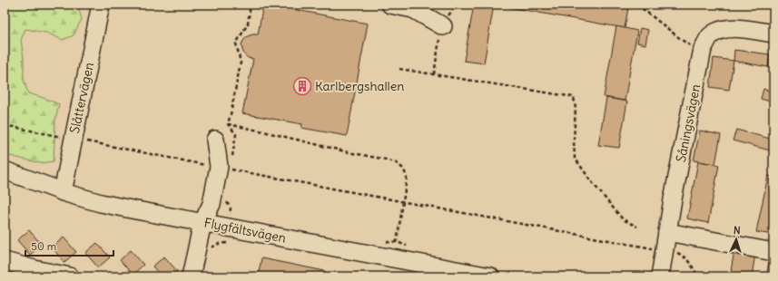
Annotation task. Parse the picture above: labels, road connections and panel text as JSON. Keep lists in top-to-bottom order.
{
  "streets": {
    "street": ["Slåttervägen", "Såningsvägen", "Flygfältsvägen"]
  },
  "crossings": [
    ["Slåttervägen", "Flygfältsvägen"]
  ],
  "places": {
    "building": ["Karlbergshallen"]
  },
  "scale_bar": "50 m",
  "north": "top"
}
